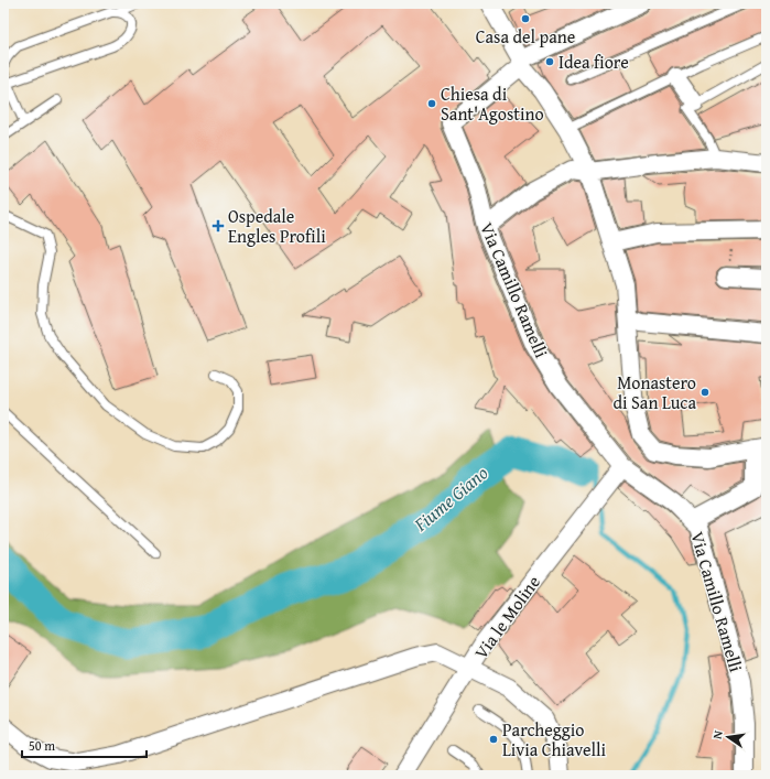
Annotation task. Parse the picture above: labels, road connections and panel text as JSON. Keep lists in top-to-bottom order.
{
  "streets": {
    "street": ["Via Camillo Ramelli", "Via le Moline"]
  },
  "crossings": [
    ["Via Camillo Ramelli", "Via le Moline"]
  ],
  "water": ["Fiume Giano"],
  "places": {
    "other": [
      "Casa del pane",
      "Idea fiore",
      "Chiesa di Sant'Agostino",
      "Monastero di San Luca",
      "Parcheggio Livia Chiavelli"
    ],
    "health": ["Ospedale Engles Profili"]
  },
  "scale_bar": "50 m",
  "north": "left"
}
